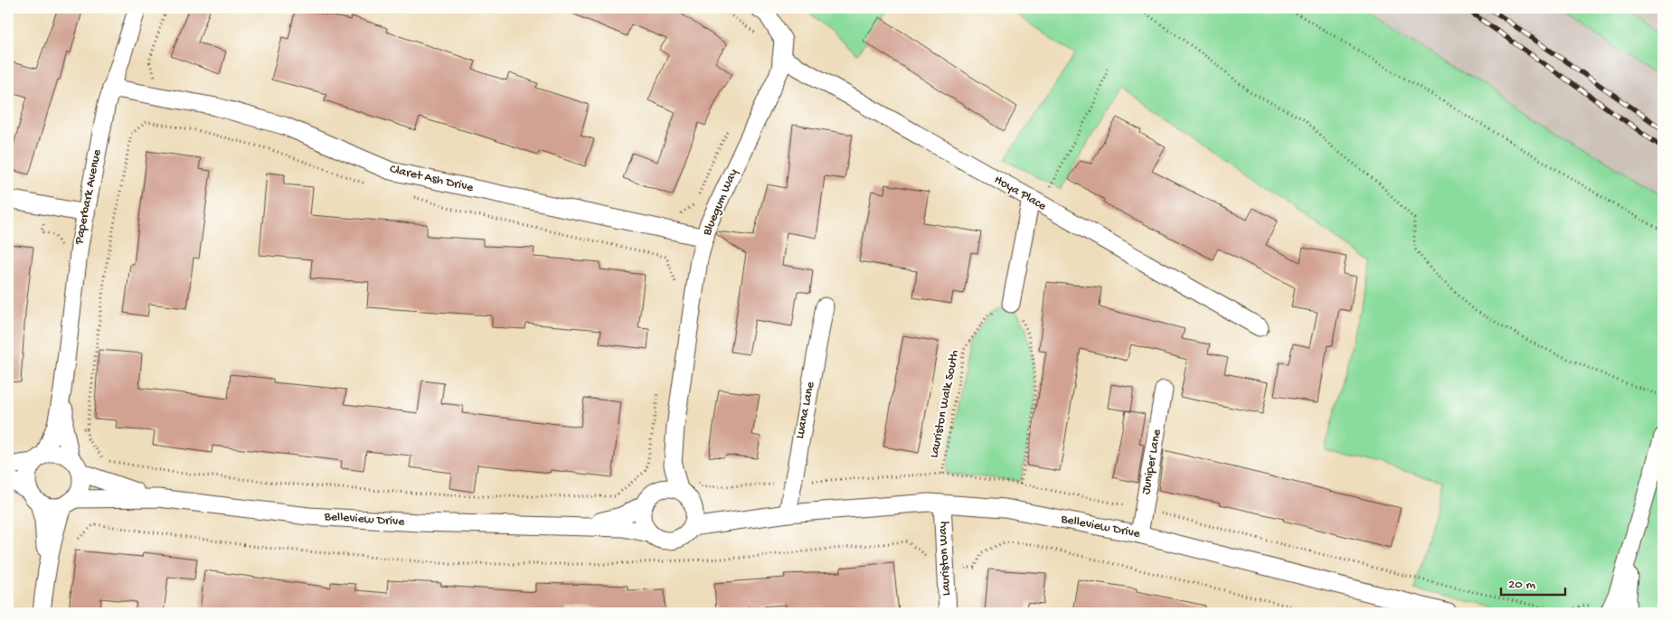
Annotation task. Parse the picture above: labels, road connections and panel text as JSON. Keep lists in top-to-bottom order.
{
  "streets": {
    "street": [
      "Claret Ash Drive",
      "Hoya Place",
      "Paperbark Avenue",
      "Bluegum Way",
      "Luana Lane",
      "Juniper Lane",
      "Belleview Drive",
      "Lauriston Way"
    ],
    "path": ["Lauriston Walk South"]
  },
  "crossings": [
    ["Claret Ash Drive", "Paperbark Avenue"],
    ["Claret Ash Drive", "Bluegum Way"],
    ["Hoya Place", "Bluegum Way"],
    ["Paperbark Avenue", "Belleview Drive"],
    ["Bluegum Way", "Belleview Drive"],
    ["Luana Lane", "Belleview Drive"],
    ["Juniper Lane", "Belleview Drive"],
    ["Belleview Drive", "Lauriston Way"]
  ],
  "scale_bar": "20 m"
}
